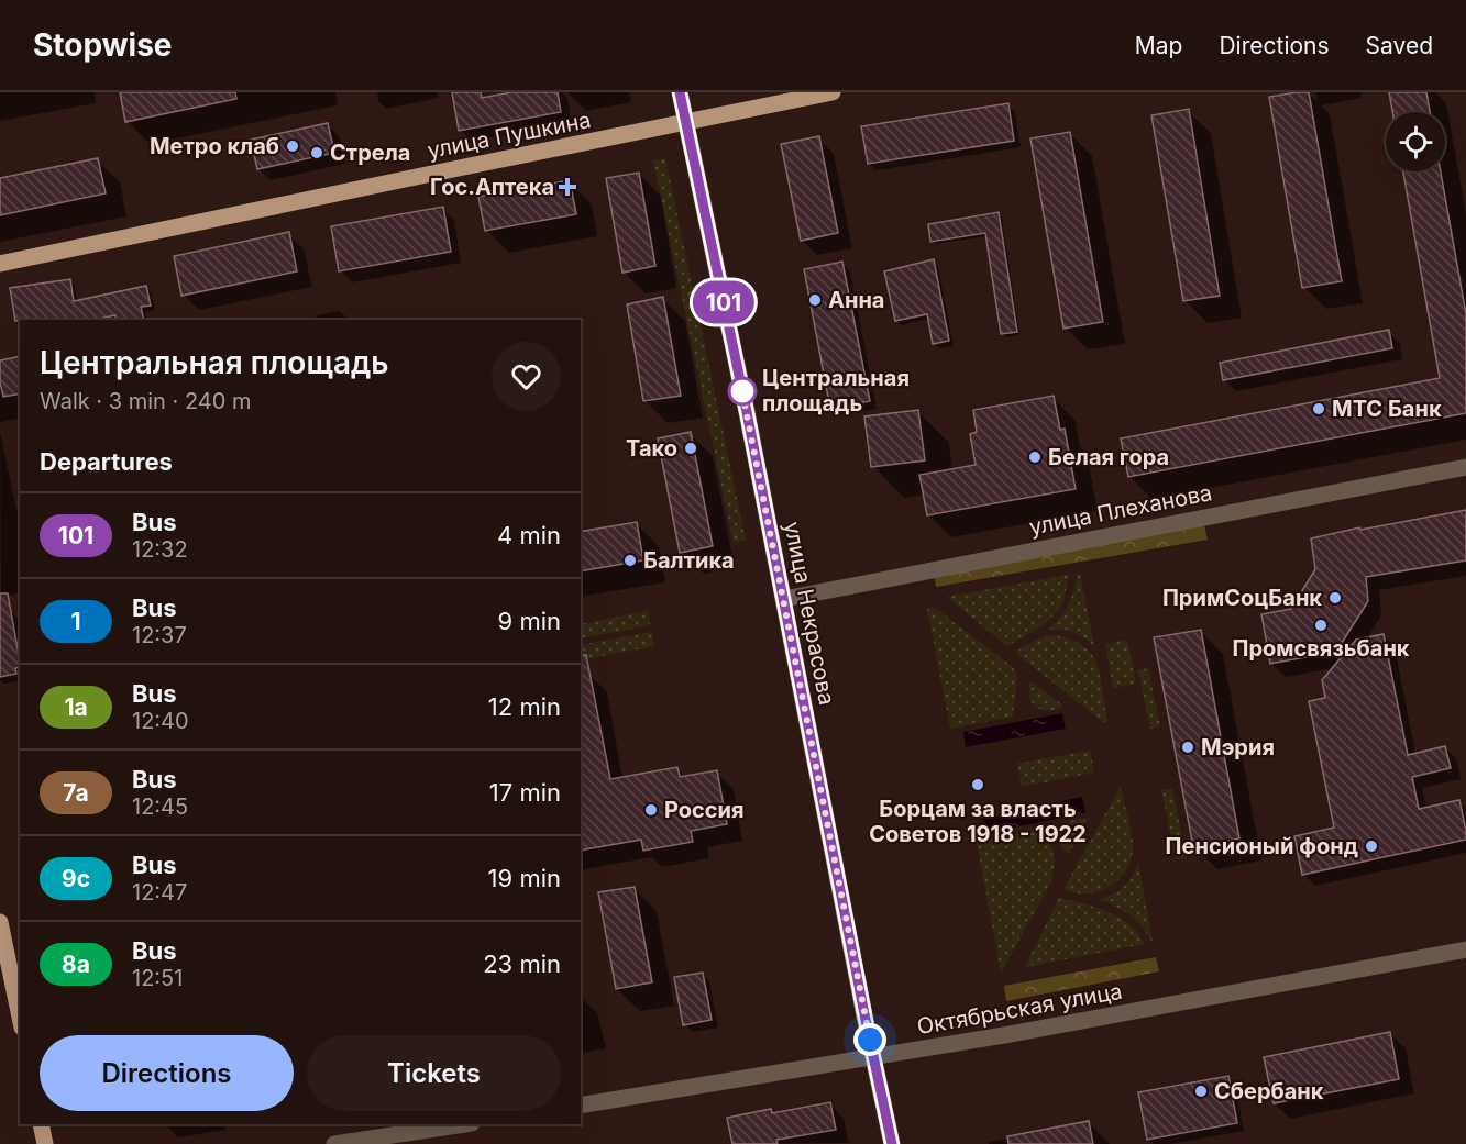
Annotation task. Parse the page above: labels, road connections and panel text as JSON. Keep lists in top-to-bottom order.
{
  "streets": {
    "main road": ["улица Пушкина", "улица Некрасова"],
    "street": ["улица Плеханова", "Октябрьская улица"]
  },
  "crossings": [
    ["улица Пушкина", "улица Некрасова"],
    ["улица Плеханова", "улица Некрасова"],
    ["улица Некрасова", "Октябрьская улица"]
  ],
  "places": {
    "other": [
      "Метро клаб",
      "Стрела",
      "Анна",
      "Центральная площадь",
      "МТС Банк",
      "Тако",
      "Белая гора",
      "Балтика",
      "ПримСоцБанк",
      "Промсвязьбанк",
      "Мэрия",
      "Борцам за власть Советов 1918 - 1922",
      "Россия",
      "Пенсионый фонд",
      "Сбербанк"
    ],
    "health": ["Гос.Аптека"]
  },
  "lines": ["bus line 101"],
  "page": {
    "header": "Stopwise",
    "nav": ["Map", "Directions", "Saved"],
    "on_map": "101",
    "heading": [
      ["Центральная площадь", "Walk · 3 min · 240 m"],
      "Departures"
    ],
    "list": [
      {
        "mark": "101",
        "name": "Bus",
        "note": "12:32",
        "value": "4 min"
      },
      {
        "mark": "1",
        "name": "Bus",
        "note": "12:37",
        "value": "9 min"
      },
      {
        "mark": "1а",
        "name": "Bus",
        "note": "12:40",
        "value": "12 min"
      },
      {
        "mark": "7а",
        "name": "Bus",
        "note": "12:45",
        "value": "17 min"
      },
      {
        "mark": "9с",
        "name": "Bus",
        "note": "12:47",
        "value": "19 min"
      },
      {
        "mark": "8а",
        "name": "Bus",
        "note": "12:51",
        "value": "23 min"
      }
    ],
    "buttons": ["Directions", "Tickets"]
  }
}
